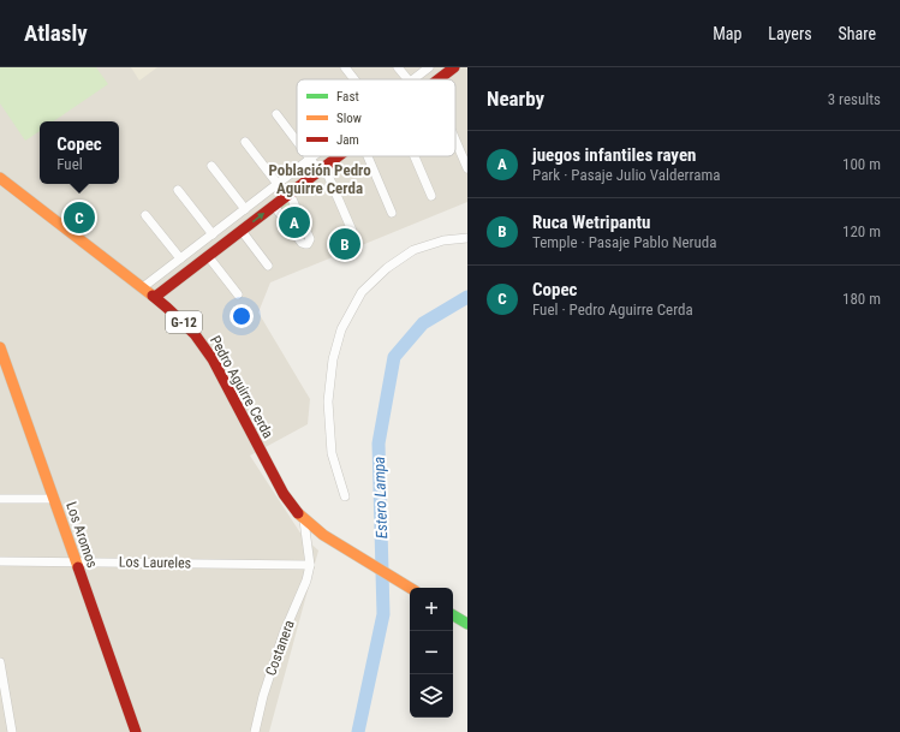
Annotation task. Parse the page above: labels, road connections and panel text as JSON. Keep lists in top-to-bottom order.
{
  "streets": {
    "street": [
      "G-12",
      "Pedro Aguirre Cerda",
      "Los Aromos",
      "Los Laureles",
      "Costanera"
    ]
  },
  "crossings": [
    ["G-12", "Pedro Aguirre Cerda"],
    ["Los Aromos", "Los Laureles"],
    ["Los Laureles", "Costanera"]
  ],
  "districts": ["Población Pedro Aguirre Cerda"],
  "water": ["Estero Lampa"],
  "legend": ["Fast", "Slow", "Jam"],
  "page": {
    "header": "Atlasly",
    "nav": ["Map", "Layers", "Share"],
    "heading": ["Nearby", "3 results"],
    "popup": ["Copec", "Fuel"],
    "list": [
      {
        "mark": "A",
        "name": "juegos infantiles rayen",
        "note": "Park · Pasaje Julio Valderrama",
        "value": "100 m"
      },
      {
        "mark": "B",
        "name": "Ruca Wetripantu",
        "note": "Temple · Pasaje Pablo Neruda",
        "value": "120 m"
      },
      {
        "mark": "C",
        "name": "Copec",
        "note": "Fuel · Pedro Aguirre Cerda",
        "value": "180 m"
      }
    ],
    "pins": ["C", "A", "B"],
    "map_buttons": ["+", "−"]
  }
}
